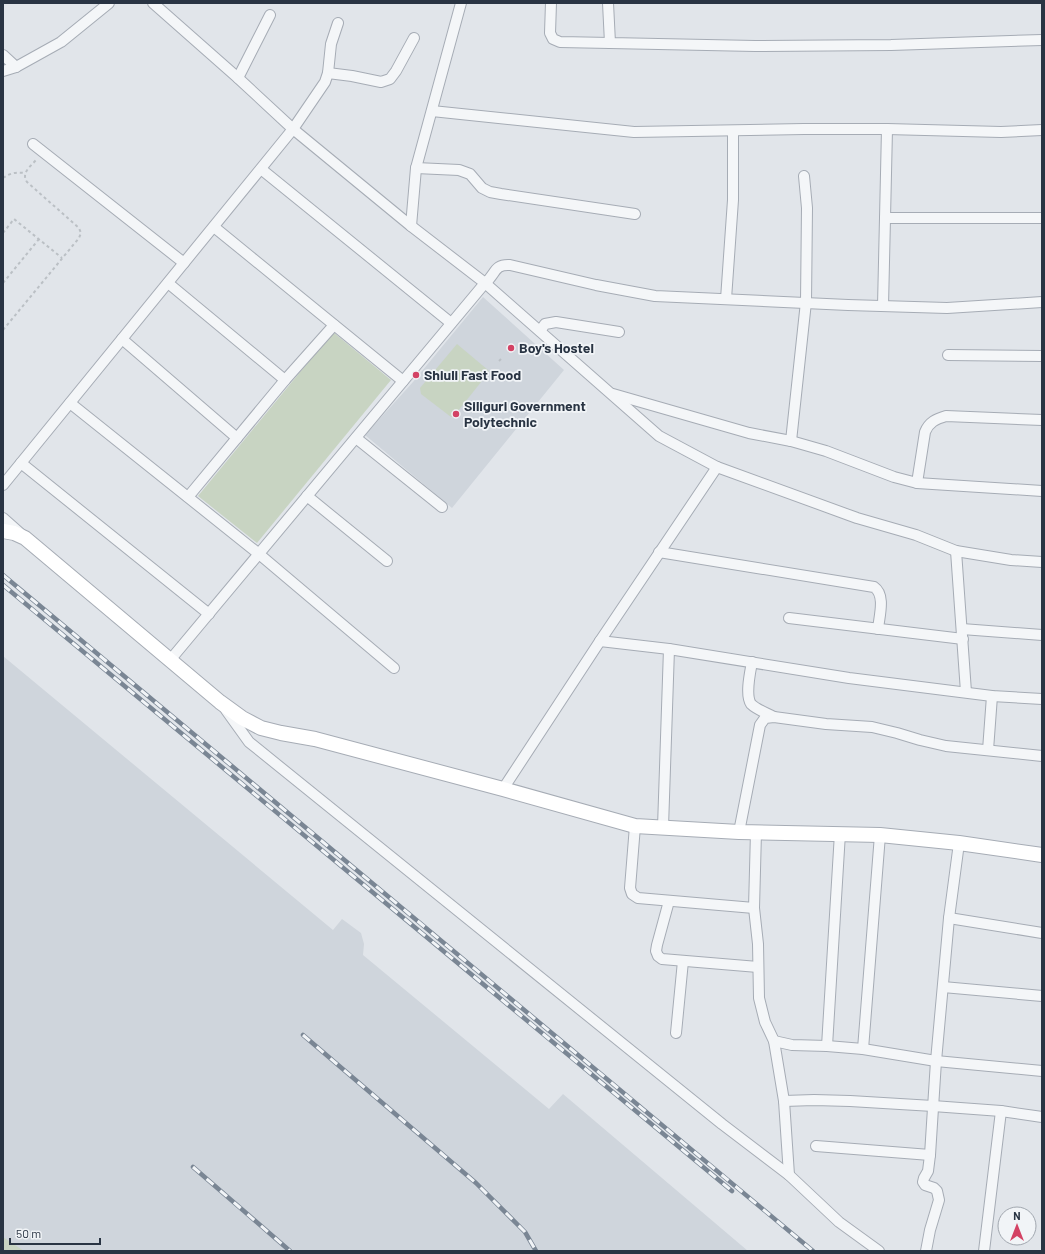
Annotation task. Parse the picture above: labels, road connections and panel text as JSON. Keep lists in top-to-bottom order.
{
  "places": ["Boy's Hostel", "Shiuli Fast Food", "Siliguri Government Polytechnic"],
  "scale_bar": "50 m",
  "north": "top"
}
